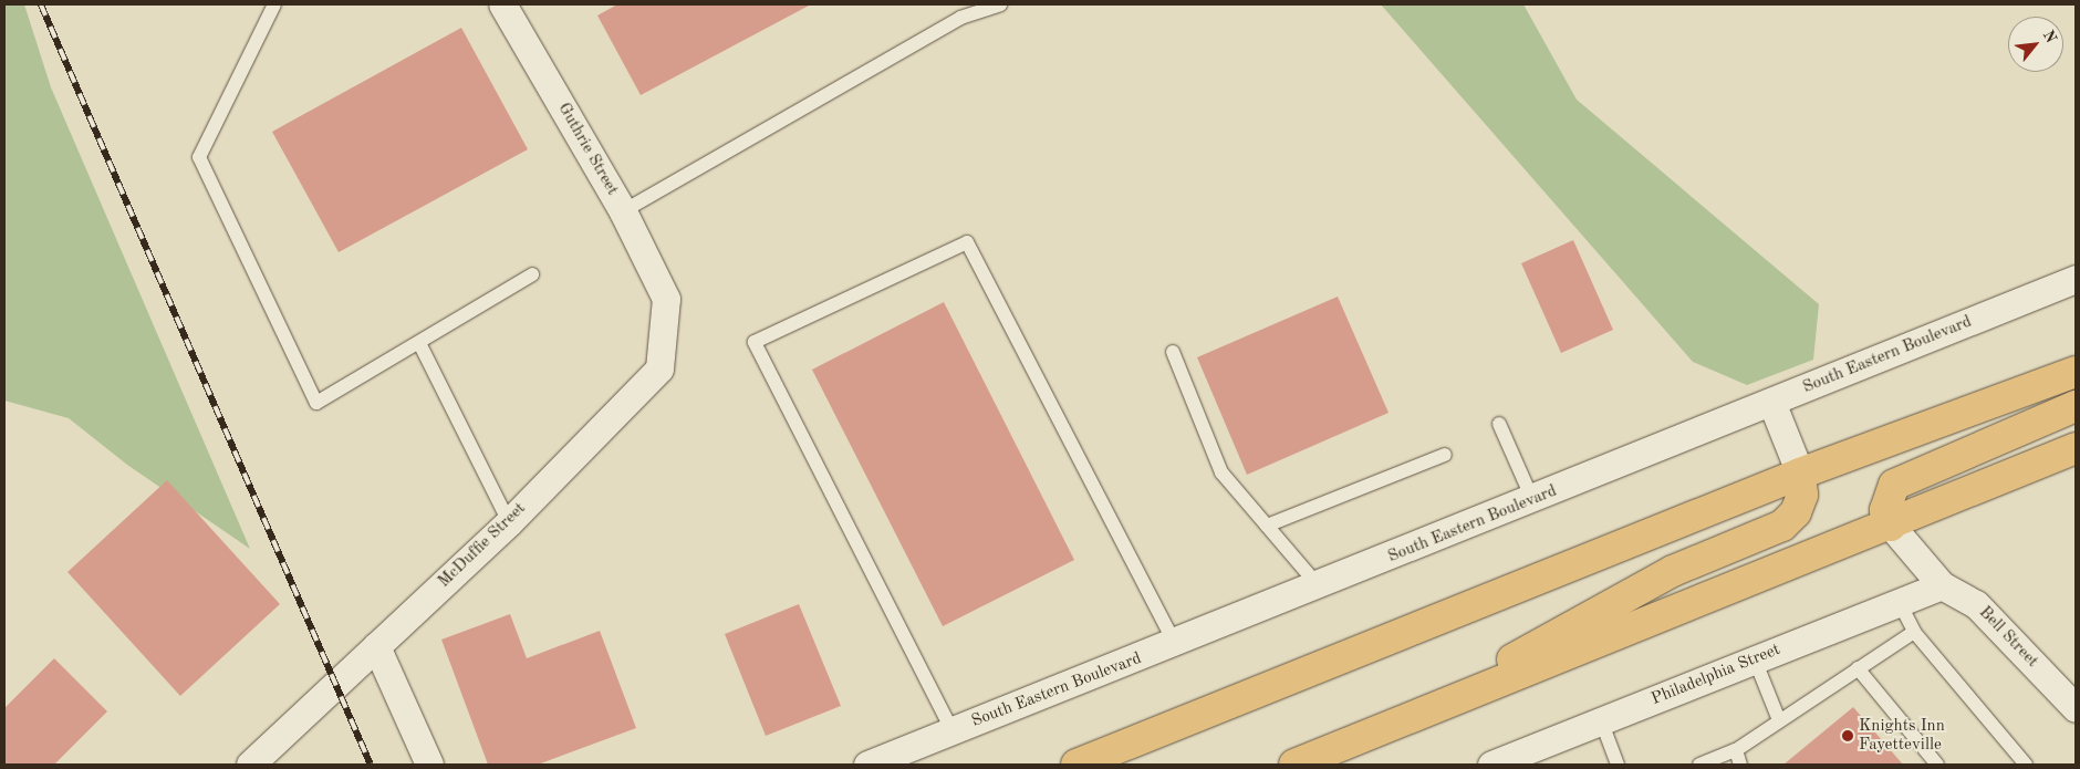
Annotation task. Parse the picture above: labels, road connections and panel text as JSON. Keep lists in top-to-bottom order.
{
  "streets": {
    "street": [
      "Guthrie Street",
      "South Eastern Boulevard",
      "McDuffie Street",
      "Bell Street",
      "Philadelphia Street"
    ]
  },
  "crossings": [
    ["Guthrie Street", "McDuffie Street"],
    ["Bell Street", "Philadelphia Street"]
  ],
  "places": ["Knights Inn Fayetteville"],
  "north": "top right"
}
